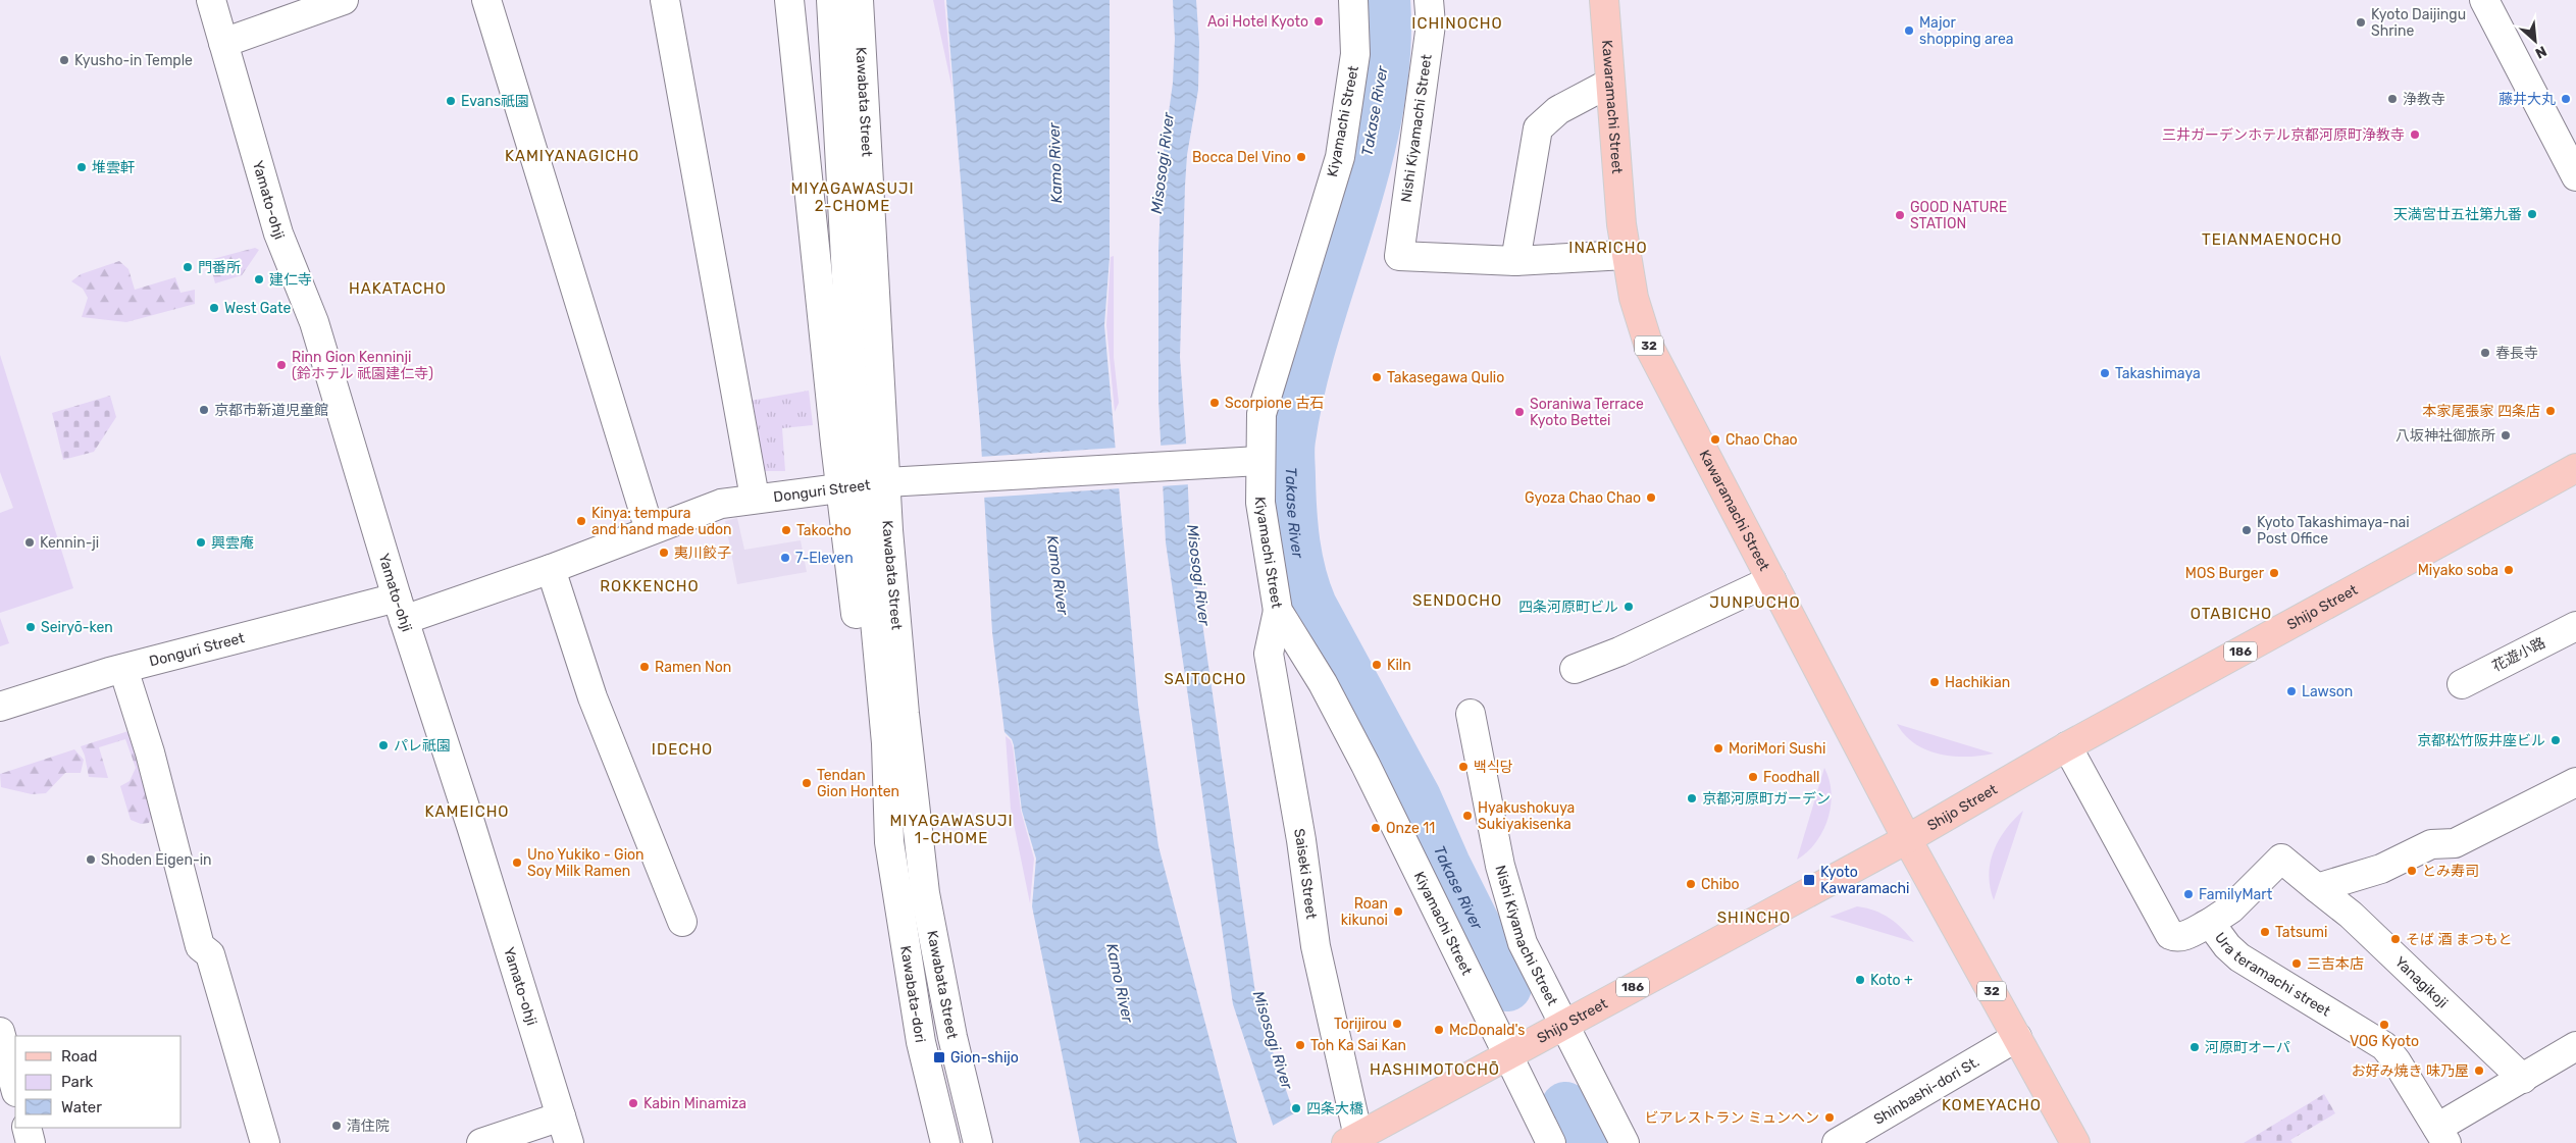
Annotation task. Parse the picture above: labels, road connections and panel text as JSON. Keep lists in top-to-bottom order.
{
  "streets": {
    "main road": [
      "Kawaramachi Street",
      "32",
      "Shijo Street",
      "186"
    ],
    "street": [
      "Kawabata Street",
      "Kiyamachi Street",
      "Nishi Kiyamachi Street",
      "Yamato-ohji",
      "Donguri Street",
      "花遊小路",
      "Saiseki Street",
      "Ura teramachi street",
      "Yanagikoji",
      "Kawabata-dori",
      "Shinbashi-dori St."
    ]
  },
  "crossings": [
    ["Kawabata Street", "Donguri Street"],
    ["Kawabata Street", "Kawabata-dori"],
    ["Kawaramachi Street", "Shijo Street"],
    ["Kawaramachi Street", "Shinbashi-dori St."],
    ["Kiyamachi Street", "Donguri Street"],
    ["Kiyamachi Street", "Shijo Street"],
    ["Kiyamachi Street", "Saiseki Street"],
    ["Nishi Kiyamachi Street", "Shijo Street"],
    ["Yamato-ohji", "Donguri Street"],
    ["Donguri Street", "Kawabata-dori"],
    ["Shijo Street", "Saiseki Street"],
    ["Shijo Street", "Ura teramachi street"],
    ["Ura teramachi street", "Yanagikoji"]
  ],
  "districts": [
    "ICHINOCHO",
    "KAMIYANAGICHO",
    "MIYAGAWASUJI 2-CHOME",
    "TEIANMAENOCHO",
    "INARICHO",
    "HAKATACHO",
    "ROKKENCHO",
    "SENDOCHO",
    "JUNPUCHO",
    "OTABICHO",
    "SAITOCHO",
    "IDECHO",
    "KAMEICHO",
    "MIYAGAWASUJI 1-CHOME",
    "SHINCHO",
    "HASHIMOTOCHŌ",
    "KOMEYACHO"
  ],
  "water": ["Takase River", "Kamo River", "Misosogi River"],
  "places": {
    "other": [
      "Aoi Hotel Kyoto",
      "Kyoto Daijingu Shrine",
      "Major shopping area",
      "Kyusho-in Temple",
      "浄教寺",
      "藤井大丸",
      "Evans祇園",
      "三井ガーデンホテル京都河原町浄教寺",
      "Bocca Del Vino",
      "堆雲軒",
      "天満宮廿五社第九番",
      "GOOD NATURE STATION",
      "門番所",
      "建仁寺",
      "West Gate",
      "春長寺",
      "Rinn Gion Kenninji (鈴ホテル 祇園建仁寺)",
      "Takashimaya",
      "Takasegawa Qulio",
      "Scorpione 古石",
      "京都市新道児童館",
      "本家尾張家 四条店",
      "Soraniwa Terrace Kyoto Bettei",
      "八坂神社御旅所",
      "Chao Chao",
      "Gyoza Chao Chao",
      "Kinya: tempura and hand made udon",
      "Takocho",
      "Kyoto Takashimaya-nai Post Office",
      "Kennin-ji",
      "興雲庵",
      "夷川餃子",
      "7-Eleven",
      "Miyako soba",
      "MOS Burger",
      "四条河原町ビル",
      "Seiryō-ken",
      "Kiln",
      "Ramen Non",
      "Hachikian",
      "Lawson",
      "京都松竹阪井座ビル",
      "パレ祇園",
      "MoriMori Sushi",
      "백식당",
      "Foodhall",
      "Tendan Gion Honten",
      "京都河原町ガーデン",
      "Hyakushokuya Sukiyakisenka",
      "Onze 11",
      "Shoden Eigen-in",
      "Uno Yukiko - Gion Soy Milk Ramen",
      "とみ寿司",
      "Chibo",
      "FamilyMart",
      "Roan kikunoi",
      "Tatsumi",
      "そば 酒 まつもと",
      "三吉本店",
      "Koto +",
      "Torijirou",
      "VOG Kyoto",
      "McDonald's",
      "Toh Ka Sai Kan",
      "河原町オーパ",
      "お好み焼き 味乃屋",
      "Kabin Minamiza",
      "四条大橋",
      "ビアレストラン ミュンヘン",
      "清住院"
    ],
    "transit": ["Kyoto Kawaramachi", "Gion-shijo"]
  },
  "legend": ["Road", "Park", "Water"],
  "north": "bottom right"
}
